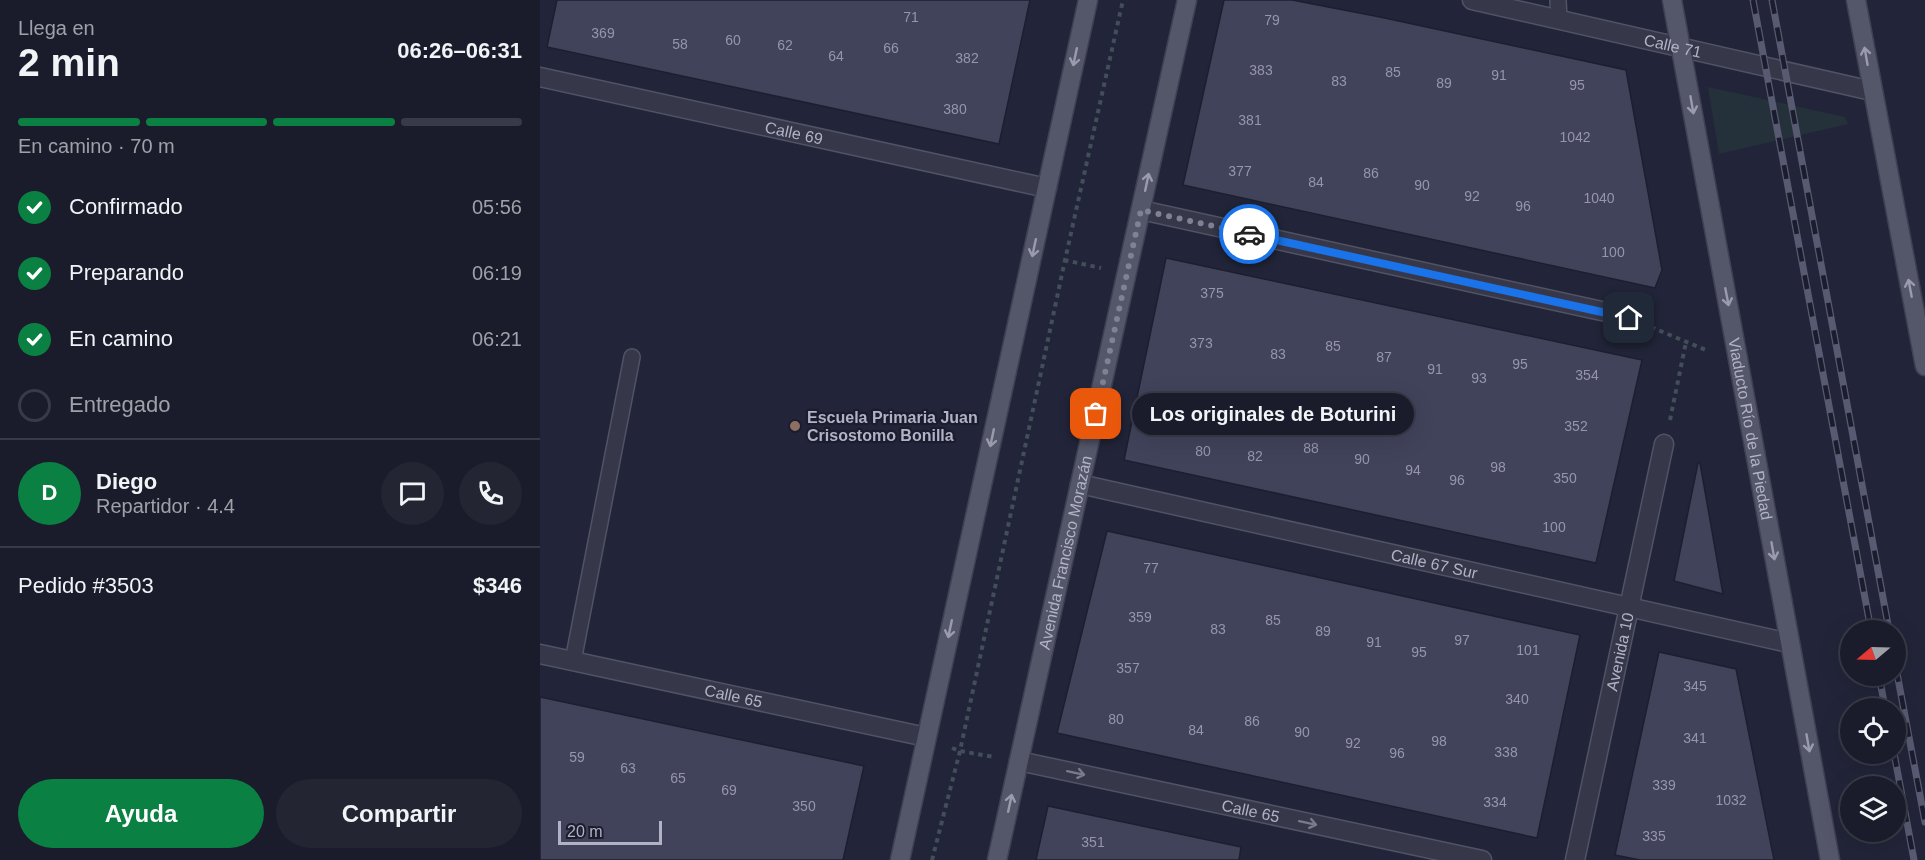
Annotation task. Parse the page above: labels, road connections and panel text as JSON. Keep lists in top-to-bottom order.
{
  "streets": {
    "main road": ["Viaducto Río de la Piedad", "Avenida Francisco Morazán"],
    "street": [
      "Calle 71",
      "Calle 69",
      "Calle 67 Sur",
      "Avenida 10",
      "Calle 65"
    ]
  },
  "crossings": [
    ["Calle 71", "Viaducto Río de la Piedad"],
    ["Viaducto Río de la Piedad", "Calle 67 Sur"],
    ["Avenida Francisco Morazán", "Calle 67 Sur"],
    ["Avenida Francisco Morazán", "Calle 65"],
    ["Calle 67 Sur", "Avenida 10"]
  ],
  "one_way": ["Viaducto Río de la Piedad", "Calle 65"],
  "places": ["Los originales de Boturini", "Escuela Primaria Juan Crisostomo Bonilla"],
  "house_numbers": [
    "71",
    "79",
    "369",
    "60",
    "58",
    "62",
    "66",
    "64",
    "382",
    "383",
    "85",
    "91",
    "83",
    "89",
    "95",
    "380",
    "381",
    "1042",
    "377",
    "86",
    "84",
    "90",
    "92",
    "1040",
    "96",
    "100",
    "375",
    "373",
    "85",
    "83",
    "87",
    "95",
    "91",
    "354",
    "93",
    "352",
    "88",
    "80",
    "82",
    "90",
    "98",
    "94",
    "350",
    "96",
    "100",
    "77",
    "359",
    "85",
    "83",
    "89",
    "97",
    "91",
    "101",
    "95",
    "357",
    "345",
    "340",
    "80",
    "86",
    "84",
    "90",
    "341",
    "98",
    "92",
    "338",
    "96",
    "59",
    "63",
    "65",
    "339",
    "69",
    "1032",
    "334",
    "350",
    "335",
    "351"
  ],
  "scale_bar": "20 m",
  "north": "left",
  "page": {
    "heading": ["2 min", "Llega en", "06:26–06:31"],
    "panel": [
      "Diego",
      "Repartidor · 4.4",
      "Pedido #3503",
      "$346"
    ],
    "bar": "En camino · 70 m",
    "list": [
      ["Confirmado", "05:56"],
      ["Preparando", "06:19"],
      ["En camino", "06:21"],
      "Entregado"
    ],
    "bubble": "Los originales de Boturini",
    "round": "D",
    "buttons": ["Ayuda", "Compartir"],
    "scale": "20 m"
  }
}
